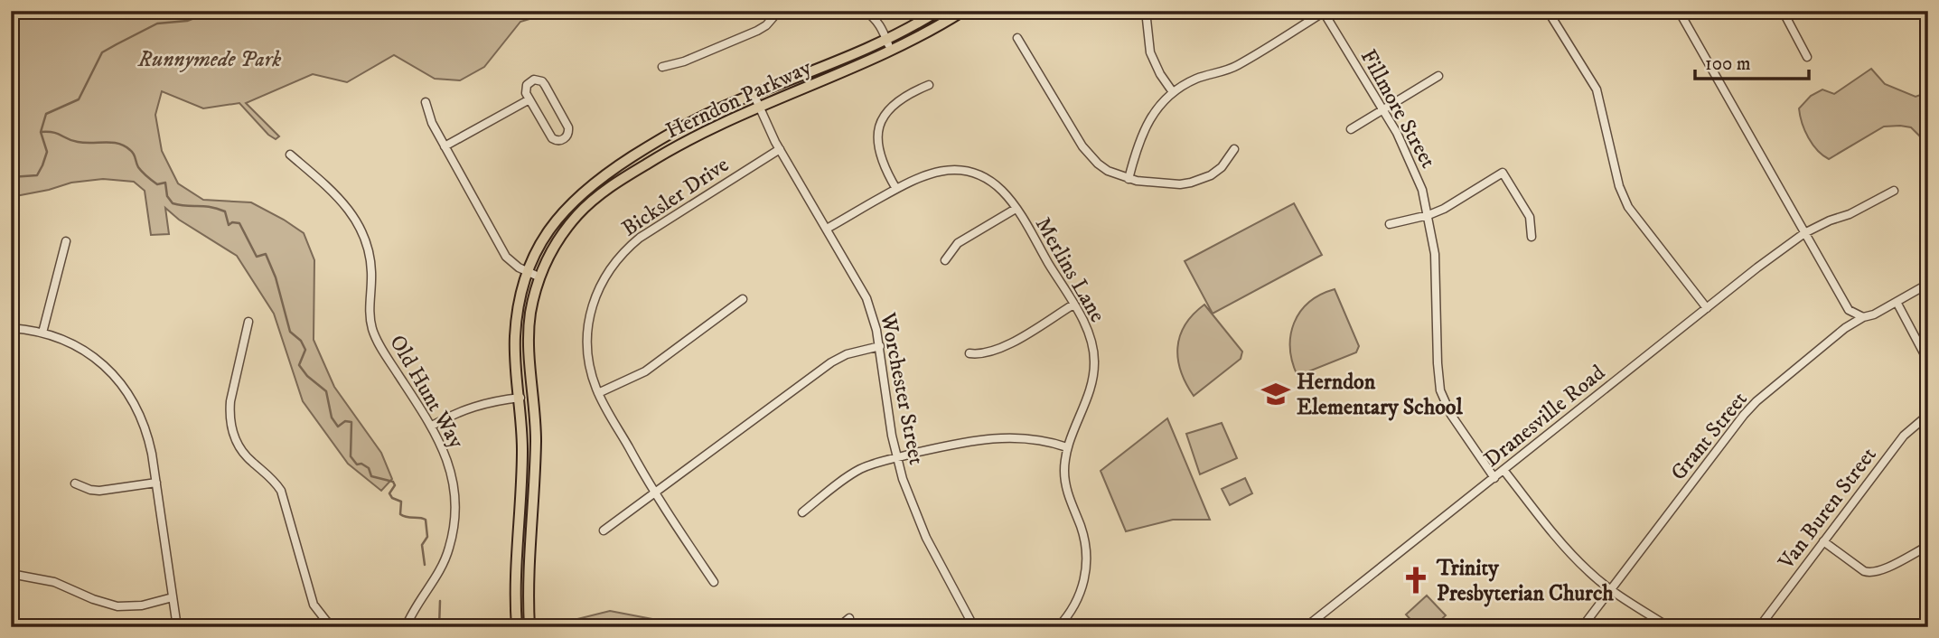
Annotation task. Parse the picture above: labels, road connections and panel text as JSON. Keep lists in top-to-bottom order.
{
  "streets": {
    "main road": ["Herndon Parkway"],
    "street": [
      "Fillmore Street",
      "Bicksler Drive",
      "Merlins Lane",
      "Worchester Street",
      "Old Hunt Way",
      "Dranesville Road",
      "Grant Street",
      "Van Buren Street"
    ]
  },
  "crossings": [
    ["Herndon Parkway", "Worchester Street"],
    ["Fillmore Street", "Dranesville Road"],
    ["Bicksler Drive", "Worchester Street"],
    ["Merlins Lane", "Worchester Street"]
  ],
  "parks": ["Runnymede Park"],
  "places": {
    "school or university": ["Herndon Elementary School"],
    "church": ["Trinity Presbyterian Church"]
  },
  "scale_bar": "100 m"
}
